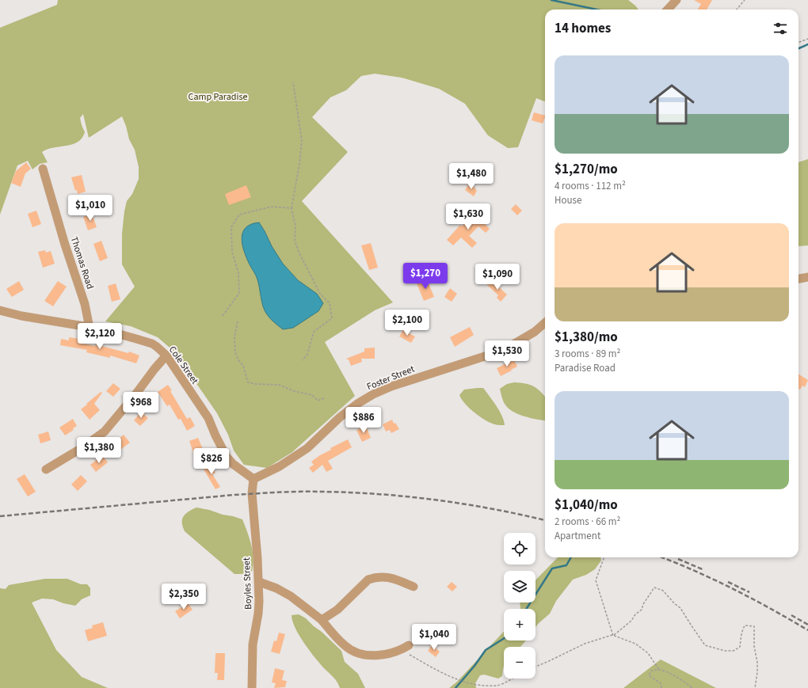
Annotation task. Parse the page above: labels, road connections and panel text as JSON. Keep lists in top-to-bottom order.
{
  "streets": {
    "street": [
      "Thomas Road",
      "Cole Street",
      "Foster Street",
      "Boyles Street"
    ]
  },
  "crossings": [
    ["Thomas Road", "Cole Street"],
    ["Cole Street", "Foster Street"],
    ["Cole Street", "Boyles Street"],
    ["Foster Street", "Boyles Street"]
  ],
  "parks": ["Camp Paradise"],
  "page": {
    "heading": "14 homes",
    "list": [
      {
        "name": "$1,270/mo",
        "note": "4 rooms · 112 m² · House"
      },
      {
        "name": "$1,380/mo",
        "note": "3 rooms · 89 m² · Paradise Road"
      },
      {
        "name": "$1,040/mo",
        "note": "2 rooms · 66 m² · Apartment"
      }
    ],
    "price": [
      "$1,480",
      "$1,010",
      "$1,630",
      "$1,270",
      "$1,090",
      "$2,100",
      "$2,120",
      "$1,530",
      "$968",
      "$886",
      "$1,380",
      "$826",
      "$2,350",
      "$1,040"
    ],
    "map_buttons": ["+", "−"]
  }
}
